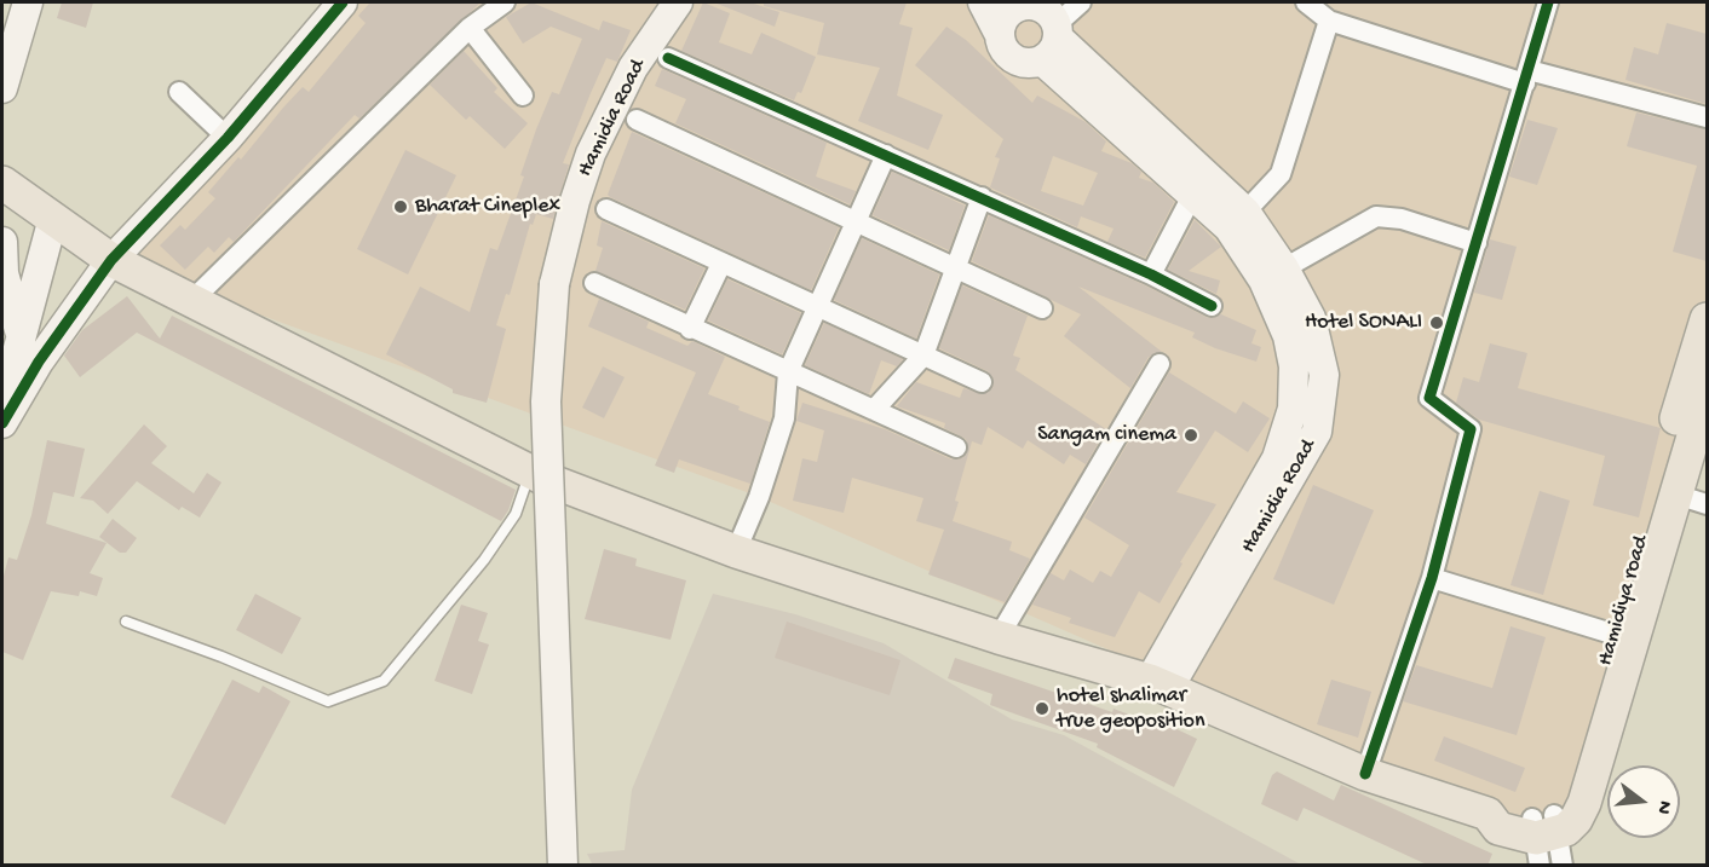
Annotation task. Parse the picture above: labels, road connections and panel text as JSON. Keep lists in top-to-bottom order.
{
  "streets": {
    "main road": ["Hamidia Road", "Hamidiya road"]
  },
  "places": [
    "Bharat Cineplex",
    "Hotel SONALI",
    "Sangam cinema",
    "hotel shalimar true geoposition"
  ],
  "north": "right"
}
